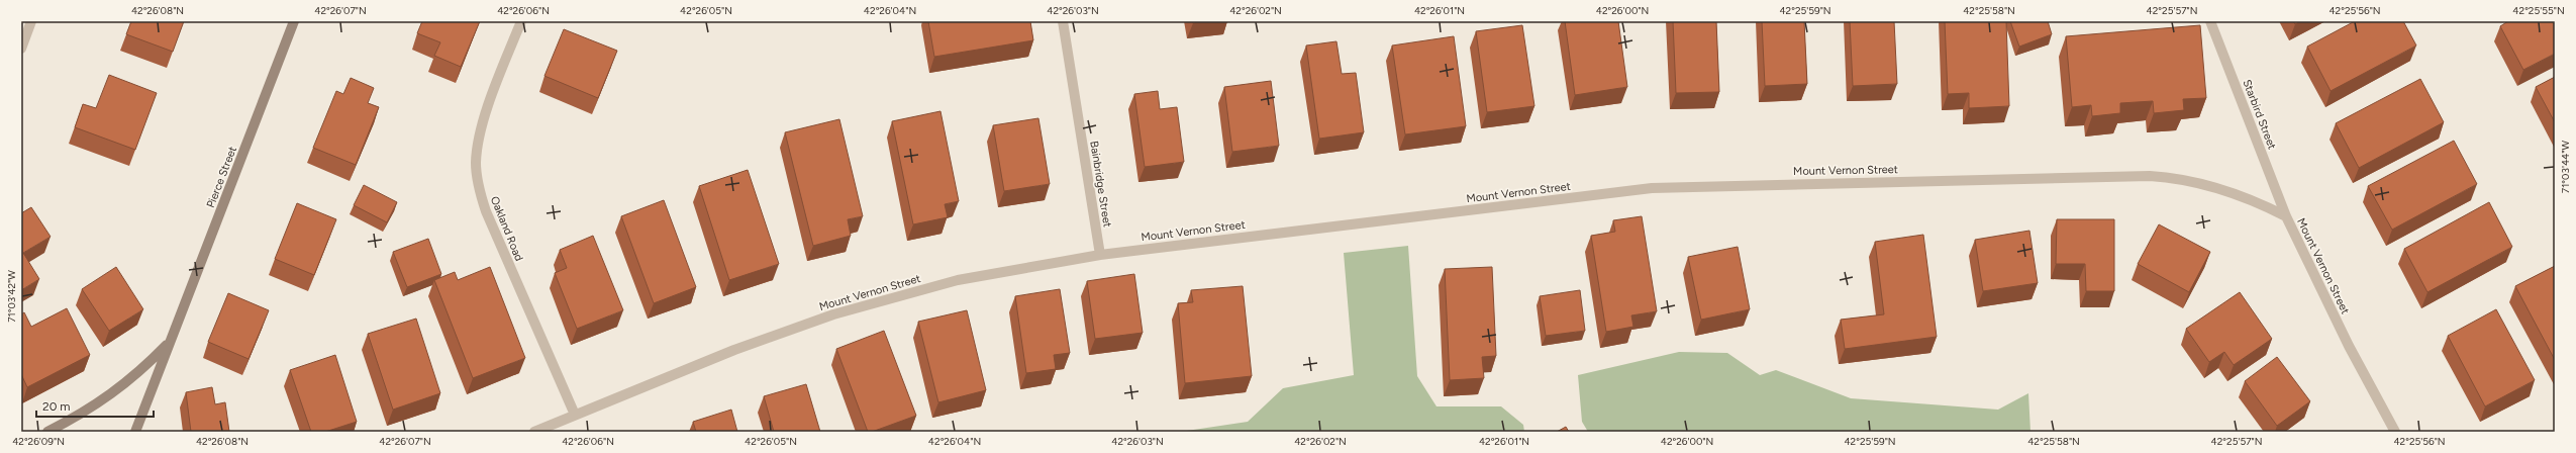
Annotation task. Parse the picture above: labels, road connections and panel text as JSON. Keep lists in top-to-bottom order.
{
  "streets": {
    "street": [
      "Starbird Street",
      "Mount Vernon Street",
      "Pierce Street",
      "Bainbridge Street",
      "Oakland Road"
    ]
  },
  "crossings": [
    ["Starbird Street", "Mount Vernon Street"],
    ["Mount Vernon Street", "Bainbridge Street"],
    ["Mount Vernon Street", "Oakland Road"]
  ],
  "scale_bar": "20 m",
  "coordinates": [
    "42°26'08\"N",
    "42°26'07\"N",
    "42°26'06\"N",
    "42°26'05\"N",
    "42°26'04\"N",
    "42°26'03\"N",
    "42°26'02\"N",
    "42°26'01\"N",
    "42°26'00\"N",
    "42°25'59\"N",
    "42°25'58\"N",
    "42°25'57\"N",
    "42°25'56\"N",
    "42°25'55\"N",
    "71°03'44\"W",
    "71°03'42\"W",
    "42°26'09\"N"
  ]
}
